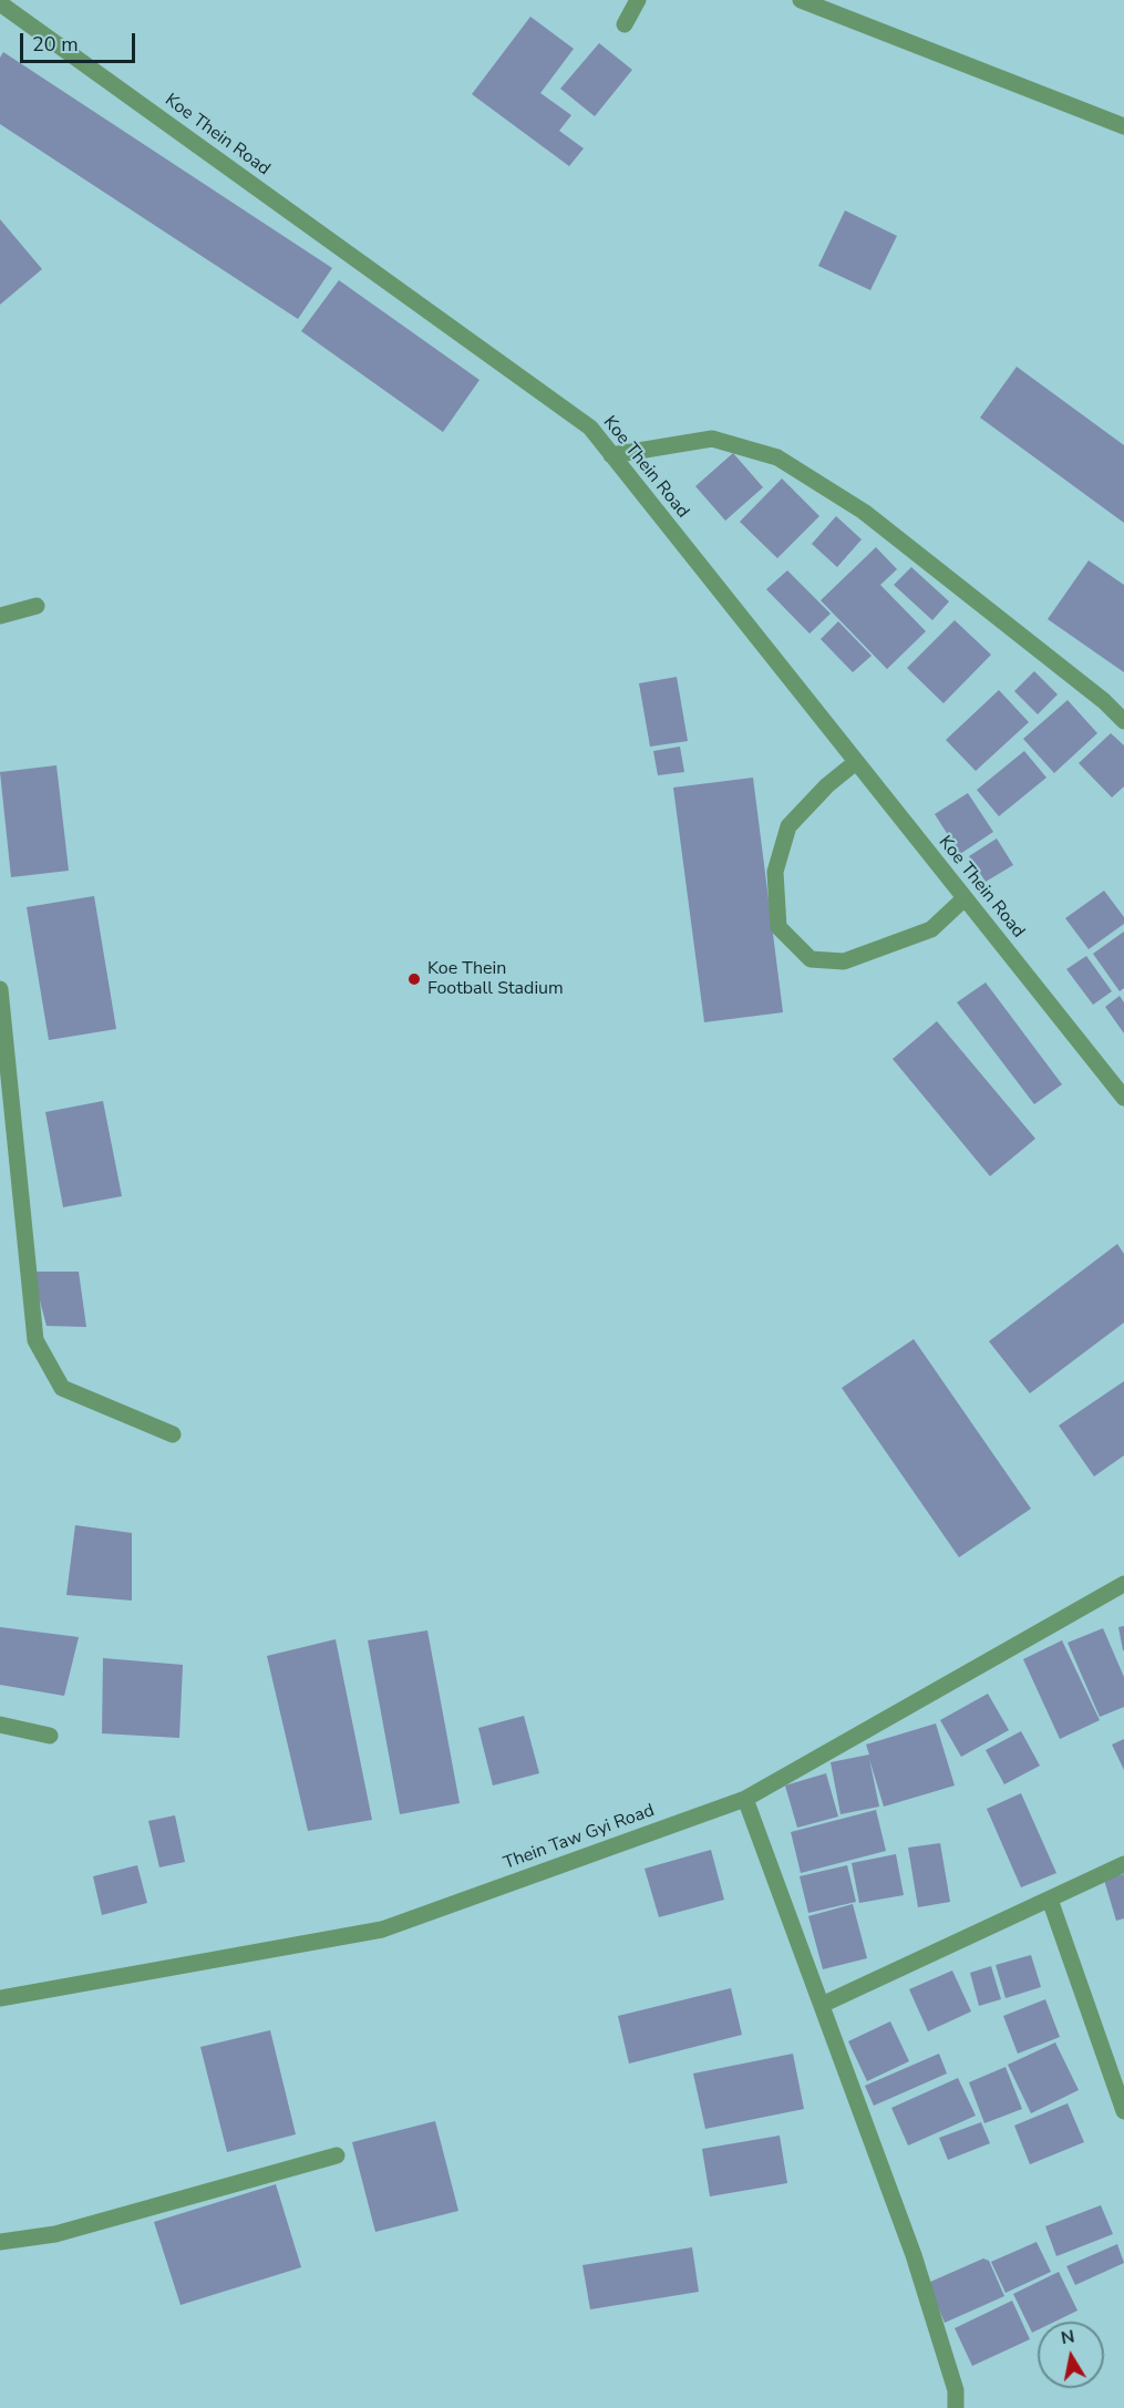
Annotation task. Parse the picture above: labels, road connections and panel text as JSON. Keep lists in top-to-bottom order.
{
  "streets": {
    "street": ["Koe Thein Road", "Thein Taw Gyi Road"]
  },
  "places": ["Koe Thein Football Stadium"],
  "scale_bar": "20 m",
  "north": "top"
}
